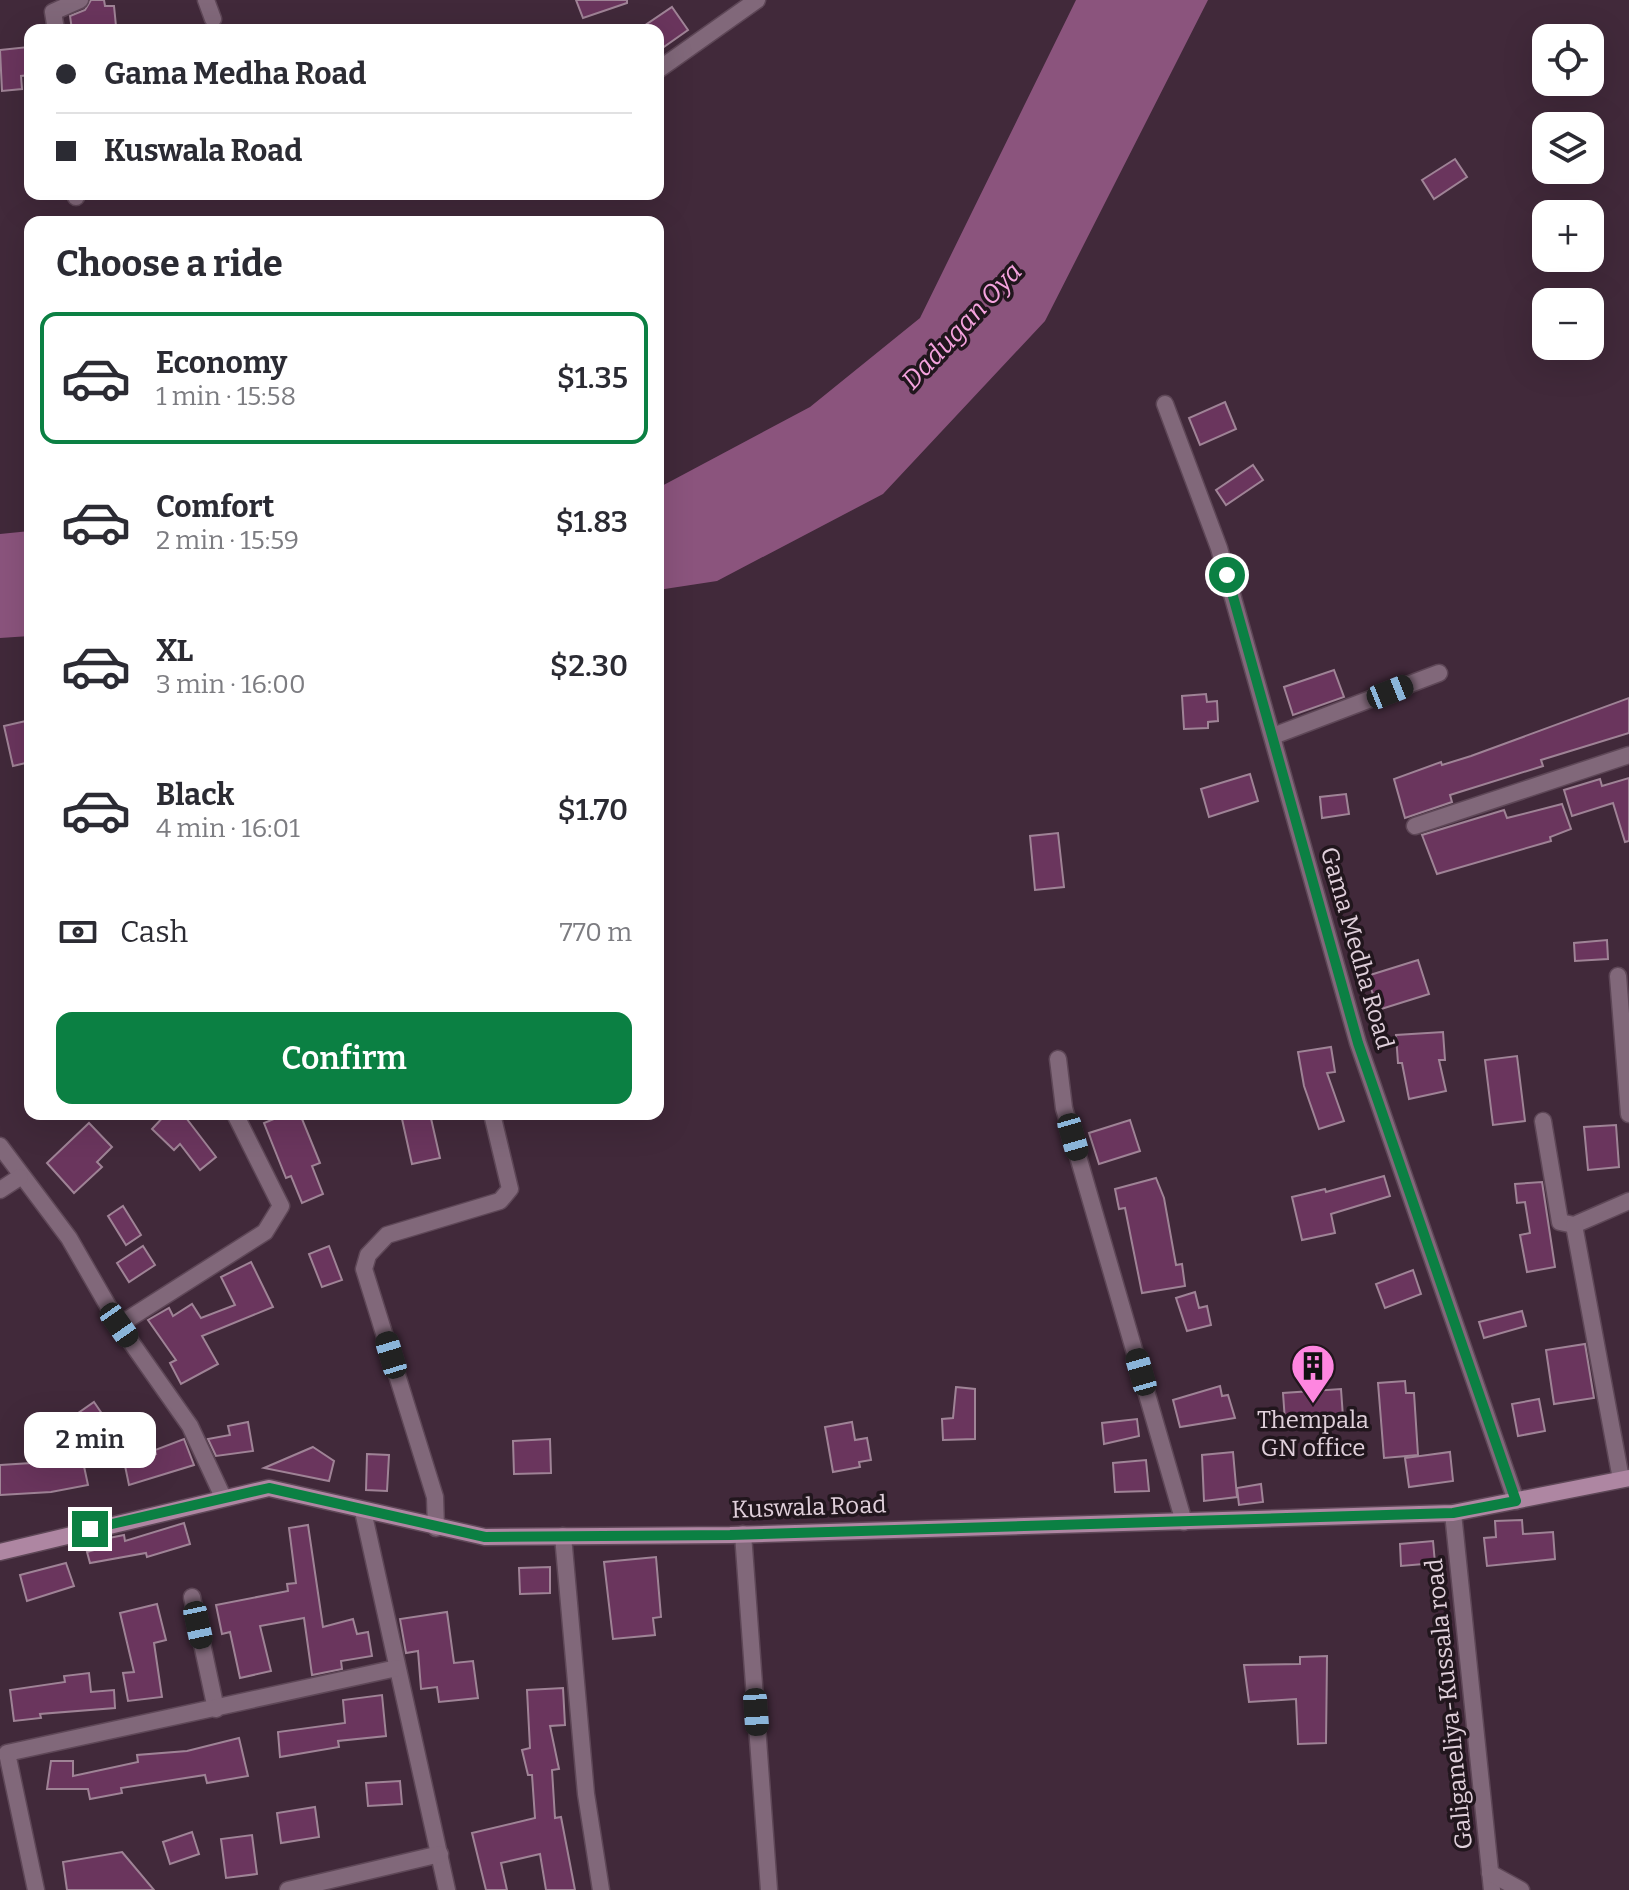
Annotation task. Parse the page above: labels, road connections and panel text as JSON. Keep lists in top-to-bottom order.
{
  "streets": {
    "street": ["Gama Medha Road", "Kuswala Road", "Galiganeliya-Kussala road"]
  },
  "crossings": [
    ["Gama Medha Road", "Kuswala Road"],
    ["Kuswala Road", "Galiganeliya-Kussala road"]
  ],
  "water": ["Dadugan Oya"],
  "places": {
    "building": ["Thempala GN office"]
  },
  "page": {
    "map_buttons": ["+", "−"],
    "banner": ["Gama Medha Road", "Kuswala Road"],
    "heading": "Choose a ride",
    "list": [
      {
        "name": "Economy",
        "note": "1 min · 15:58",
        "value": "$1.35"
      },
      {
        "name": "Comfort",
        "note": "2 min · 15:59",
        "value": "$1.83"
      },
      {
        "name": "XL",
        "note": "3 min · 16:00",
        "value": "$2.30"
      },
      {
        "name": "Black",
        "note": "4 min · 16:01",
        "value": "$1.70"
      }
    ],
    "pay": ["Cash", "770 m"],
    "buttons": "Confirm",
    "bubble": "2 min"
  }
}
